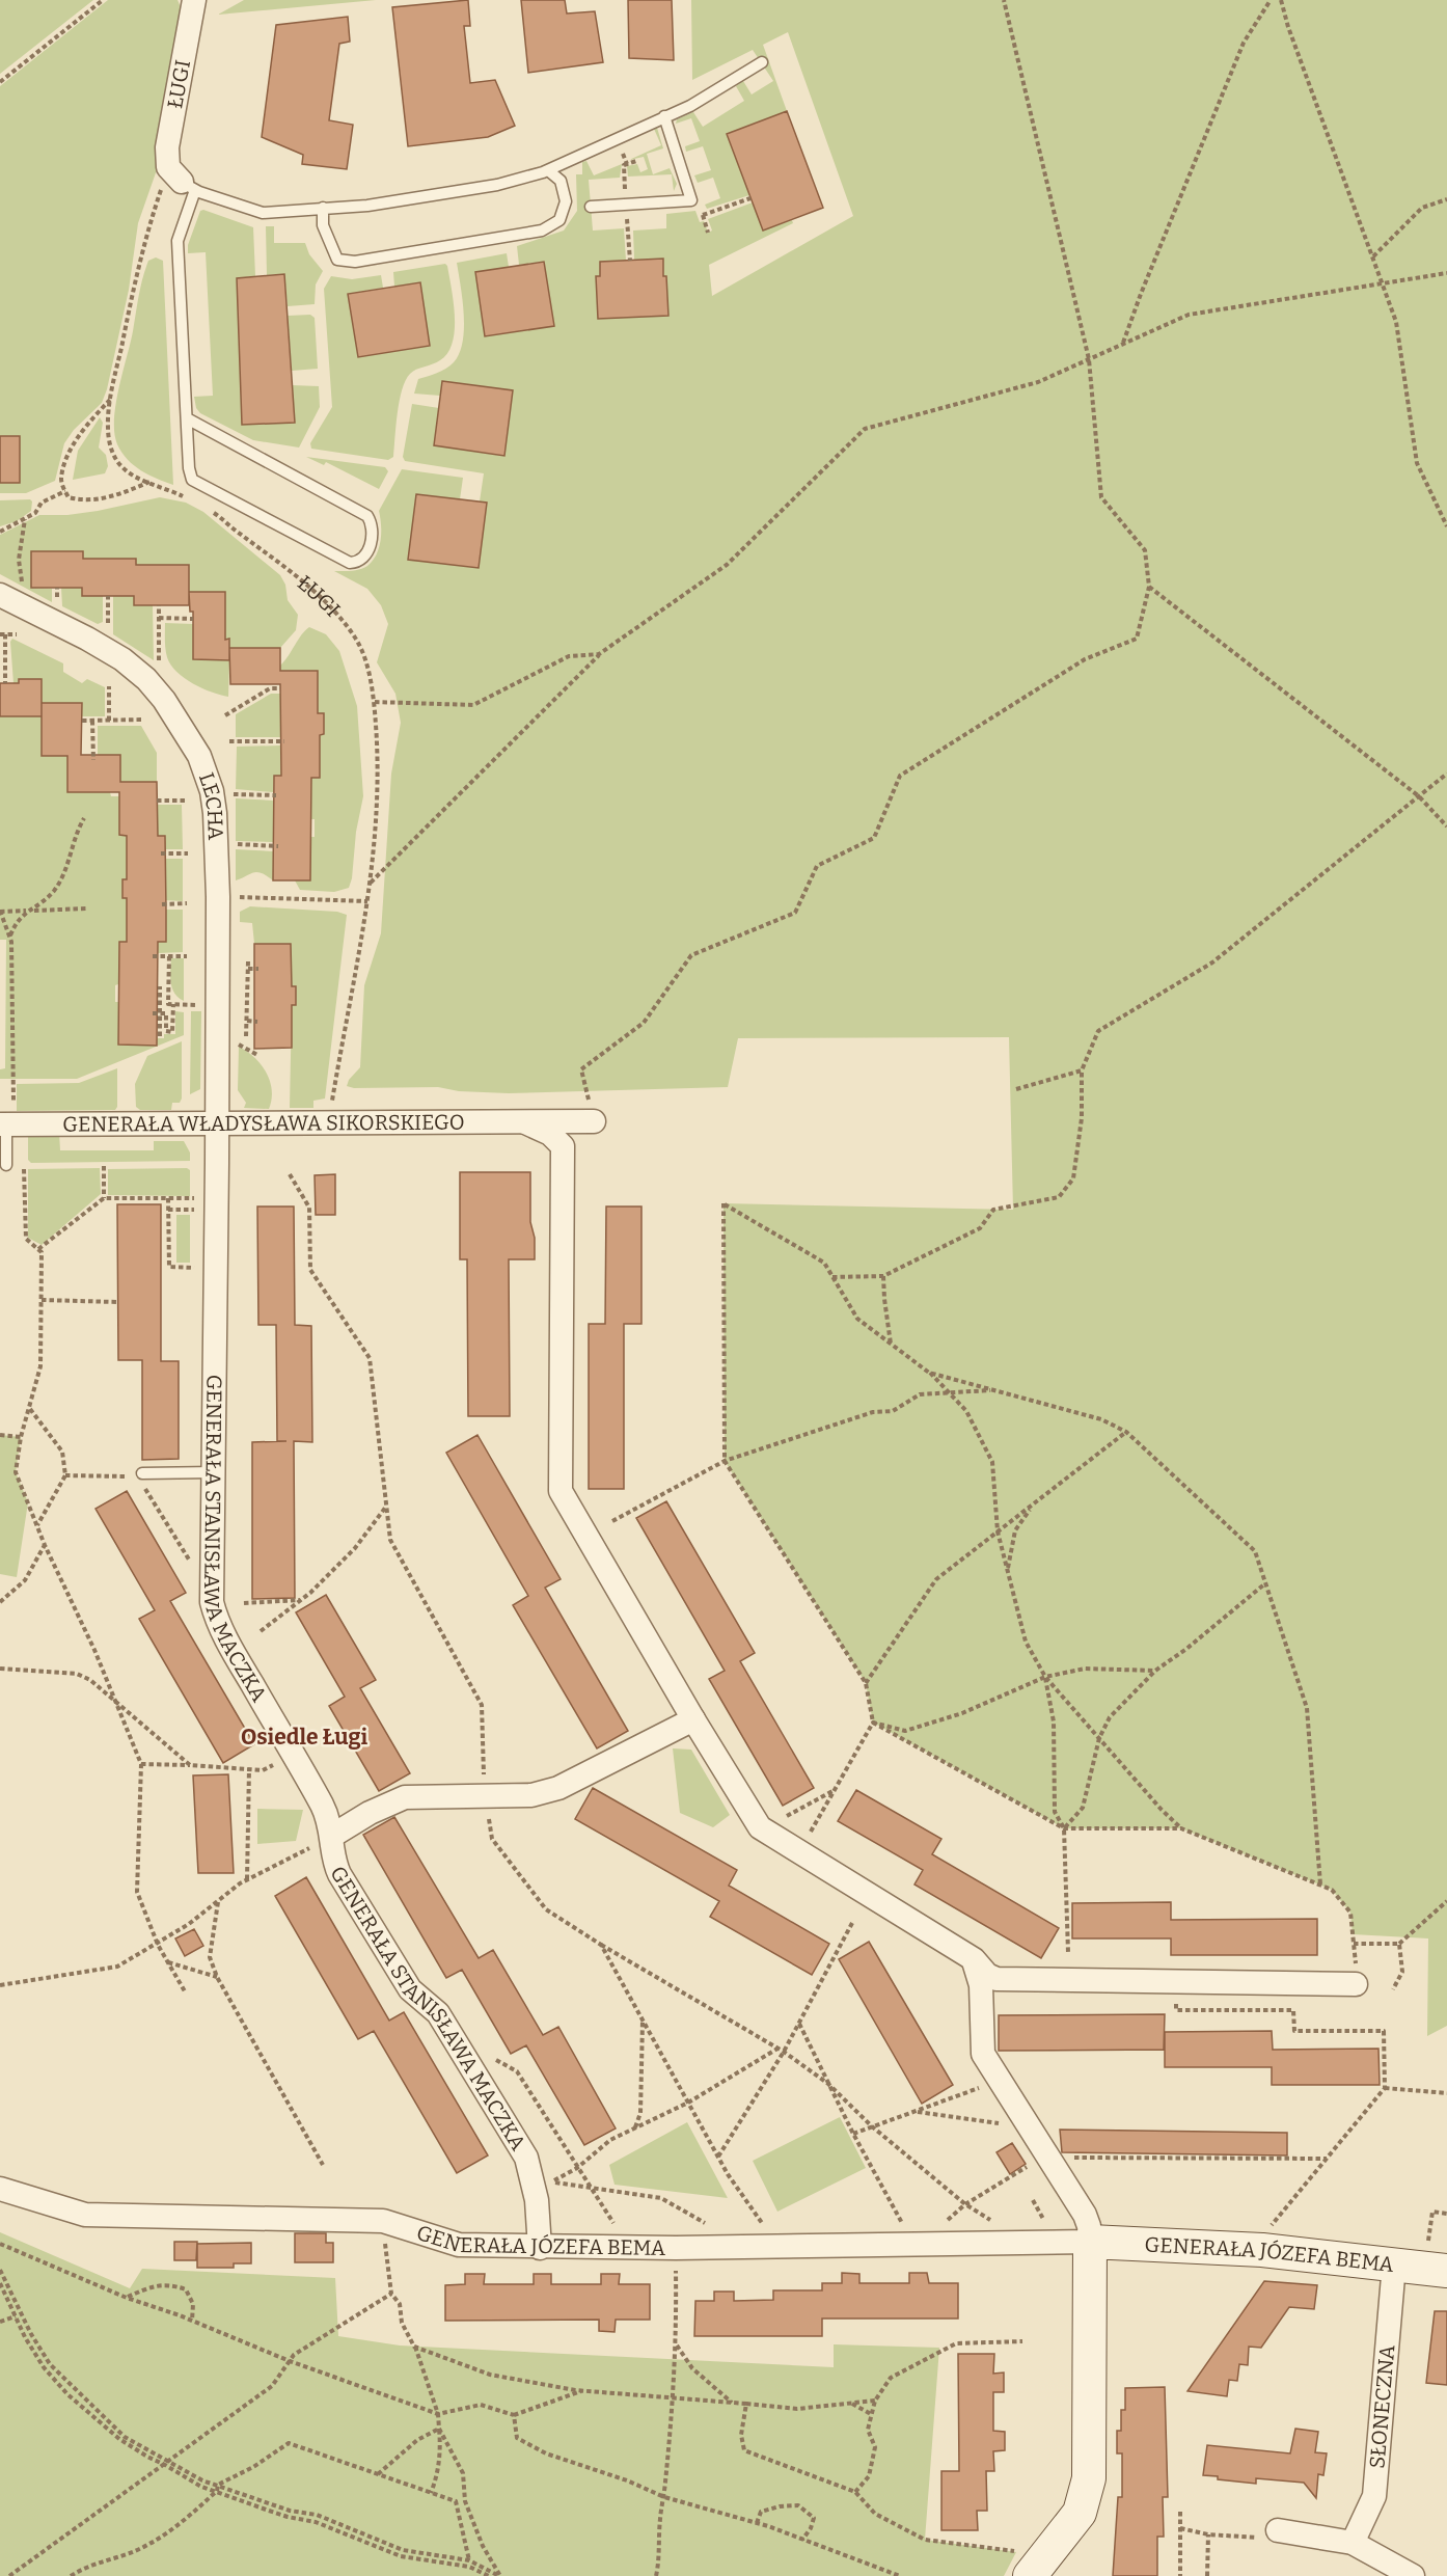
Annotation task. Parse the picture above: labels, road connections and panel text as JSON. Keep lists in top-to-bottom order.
{
  "streets": {
    "street": [
      "ŁUGI",
      "LECHA",
      "GENERAŁA WŁADYSŁAWA SIKORSKIEGO",
      "GENERAŁA STANISŁAWA MACZKA",
      "GENERAŁA JÓZEFA BEMA",
      "SŁONECZNA"
    ]
  },
  "crossings": [
    ["ŁUGI", "GENERAŁA WŁADYSŁAWA SIKORSKIEGO"],
    ["LECHA", "GENERAŁA WŁADYSŁAWA SIKORSKIEGO"],
    ["LECHA", "GENERAŁA STANISŁAWA MACZKA"],
    ["GENERAŁA WŁADYSŁAWA SIKORSKIEGO", "GENERAŁA STANISŁAWA MACZKA"],
    ["GENERAŁA STANISŁAWA MACZKA", "GENERAŁA JÓZEFA BEMA"],
    ["GENERAŁA JÓZEFA BEMA", "SŁONECZNA"]
  ],
  "districts": ["Osiedle Ługi"]
}
